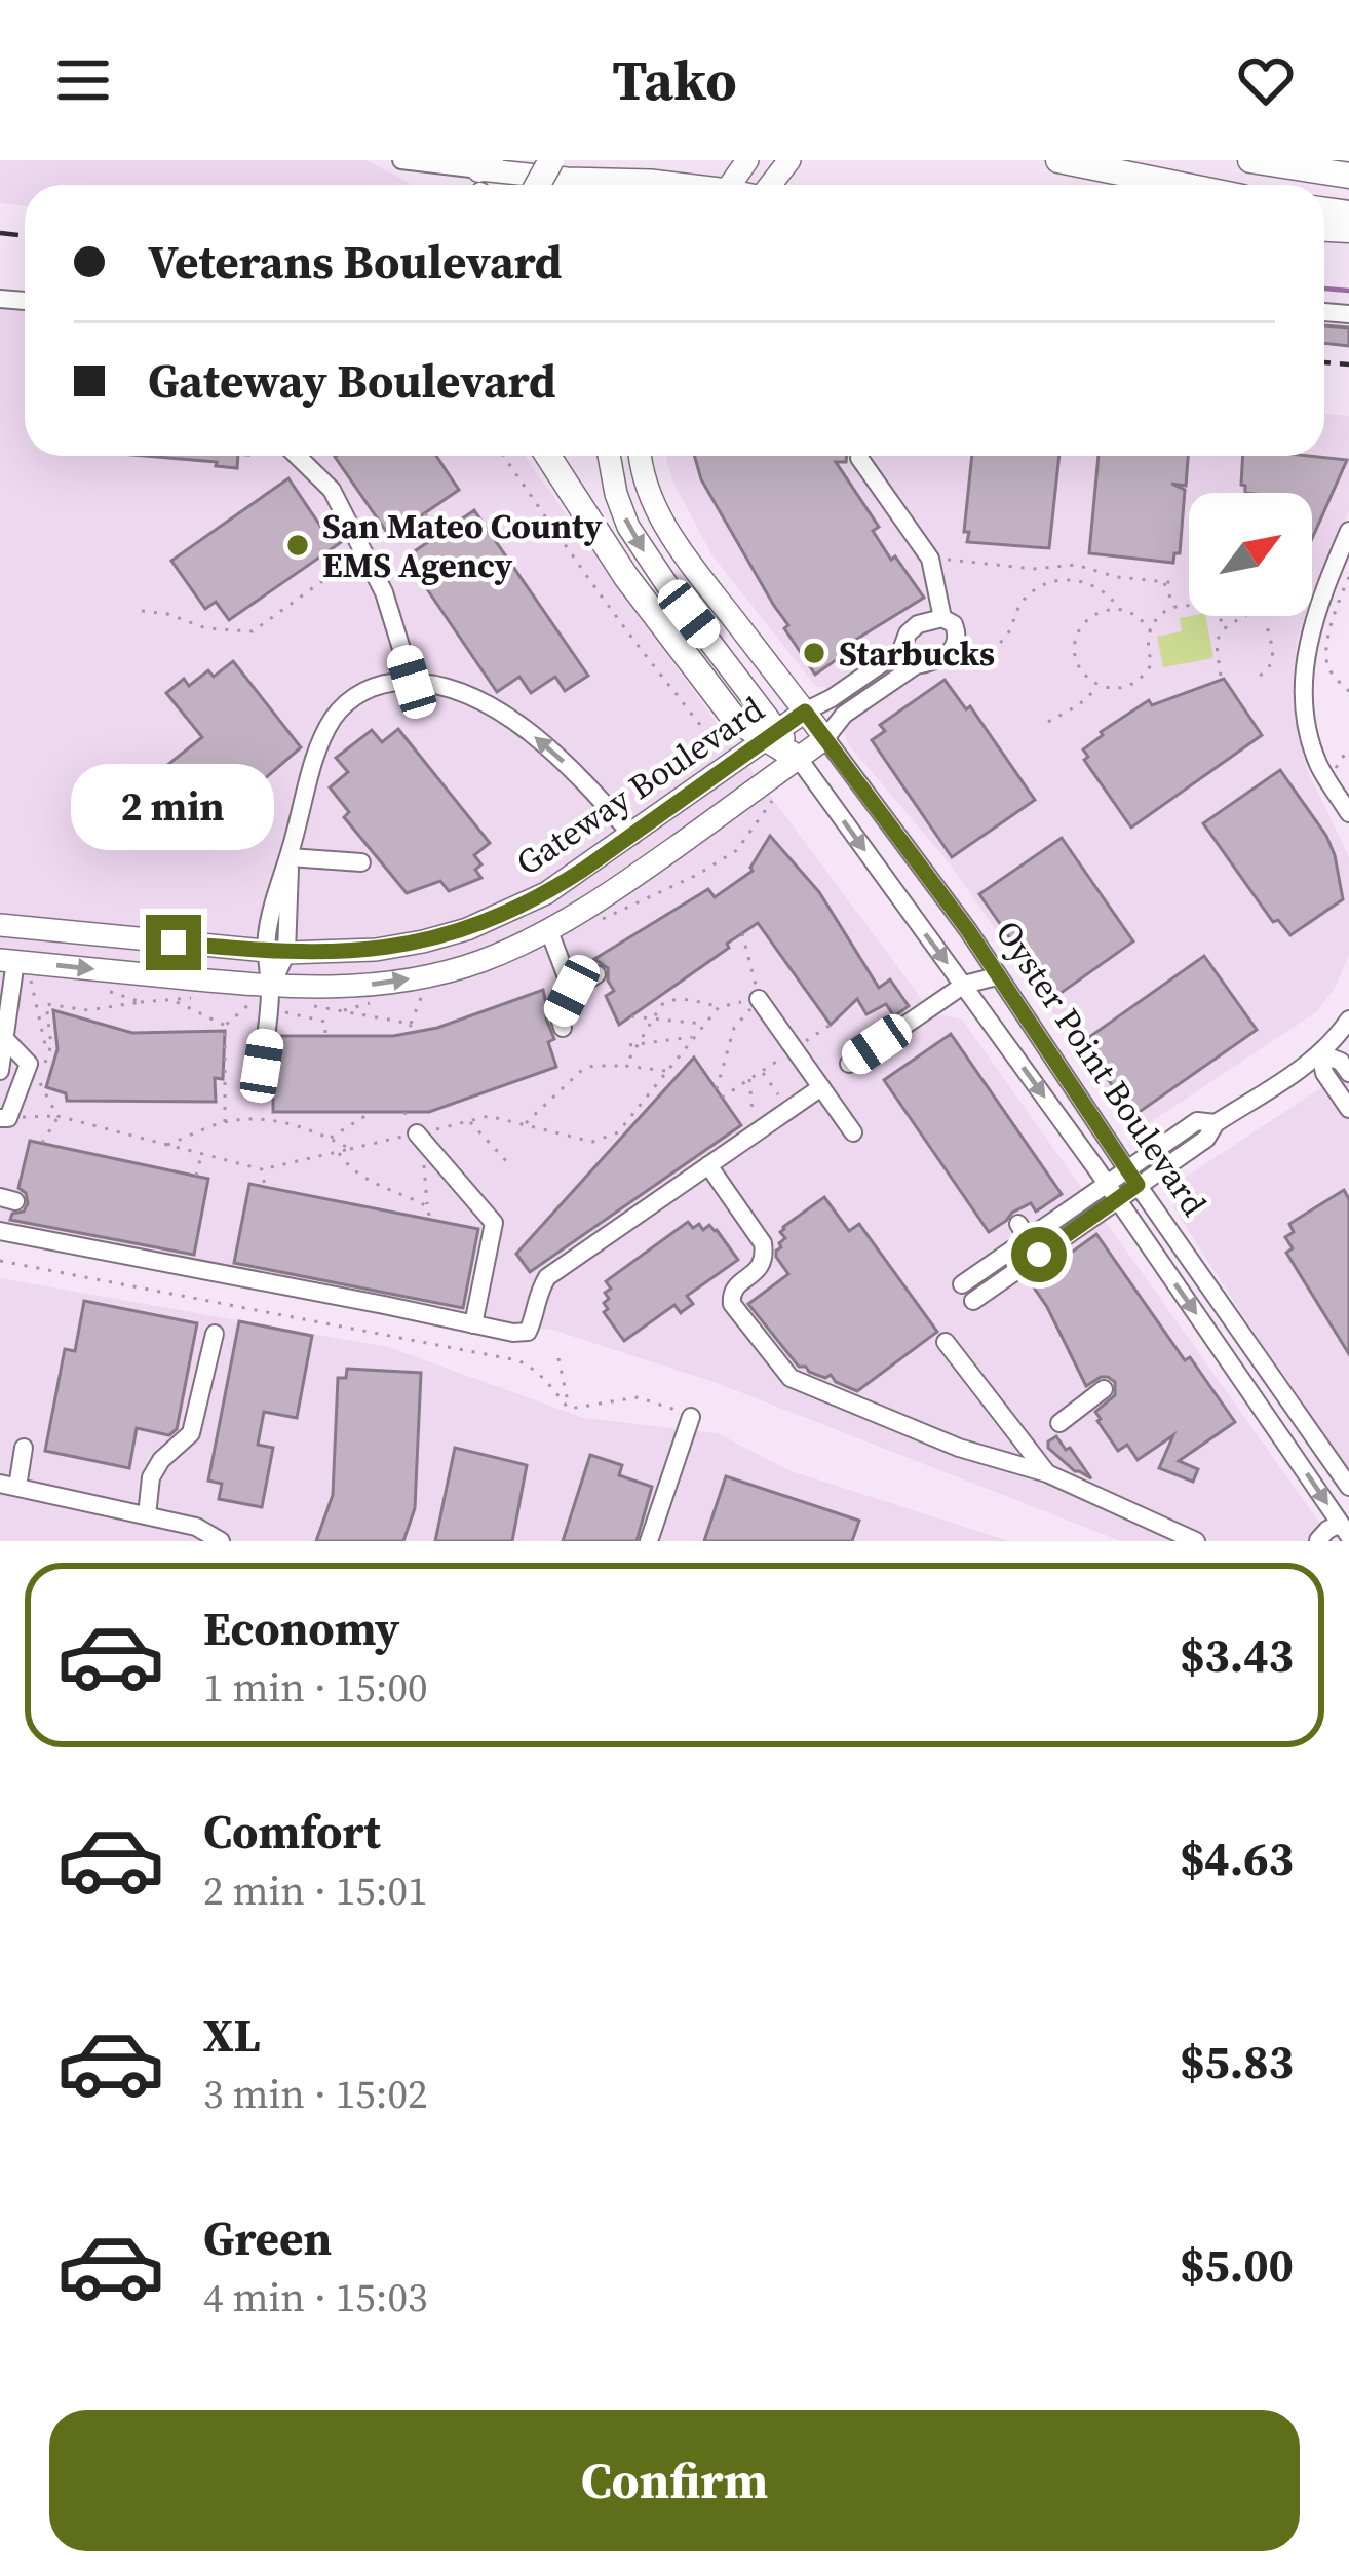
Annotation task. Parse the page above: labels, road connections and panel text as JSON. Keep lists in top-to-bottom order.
{
  "streets": {
    "main road": ["Gateway Boulevard", "Oyster Point Boulevard"]
  },
  "crossings": [
    ["Gateway Boulevard", "Oyster Point Boulevard"]
  ],
  "one_way": ["Oyster Point Boulevard"],
  "places": ["San Mateo County EMS Agency", "Starbucks"],
  "north": "top right",
  "page": {
    "header": "Tako",
    "banner": ["Veterans Boulevard", "Gateway Boulevard"],
    "bubble": "2 min",
    "list": [
      {
        "name": "Economy",
        "note": "1 min · 15:00",
        "value": "$3.43"
      },
      {
        "name": "Comfort",
        "note": "2 min · 15:01",
        "value": "$4.63"
      },
      {
        "name": "XL",
        "note": "3 min · 15:02",
        "value": "$5.83"
      },
      {
        "name": "Green",
        "note": "4 min · 15:03",
        "value": "$5.00"
      }
    ],
    "buttons": "Confirm"
  }
}
